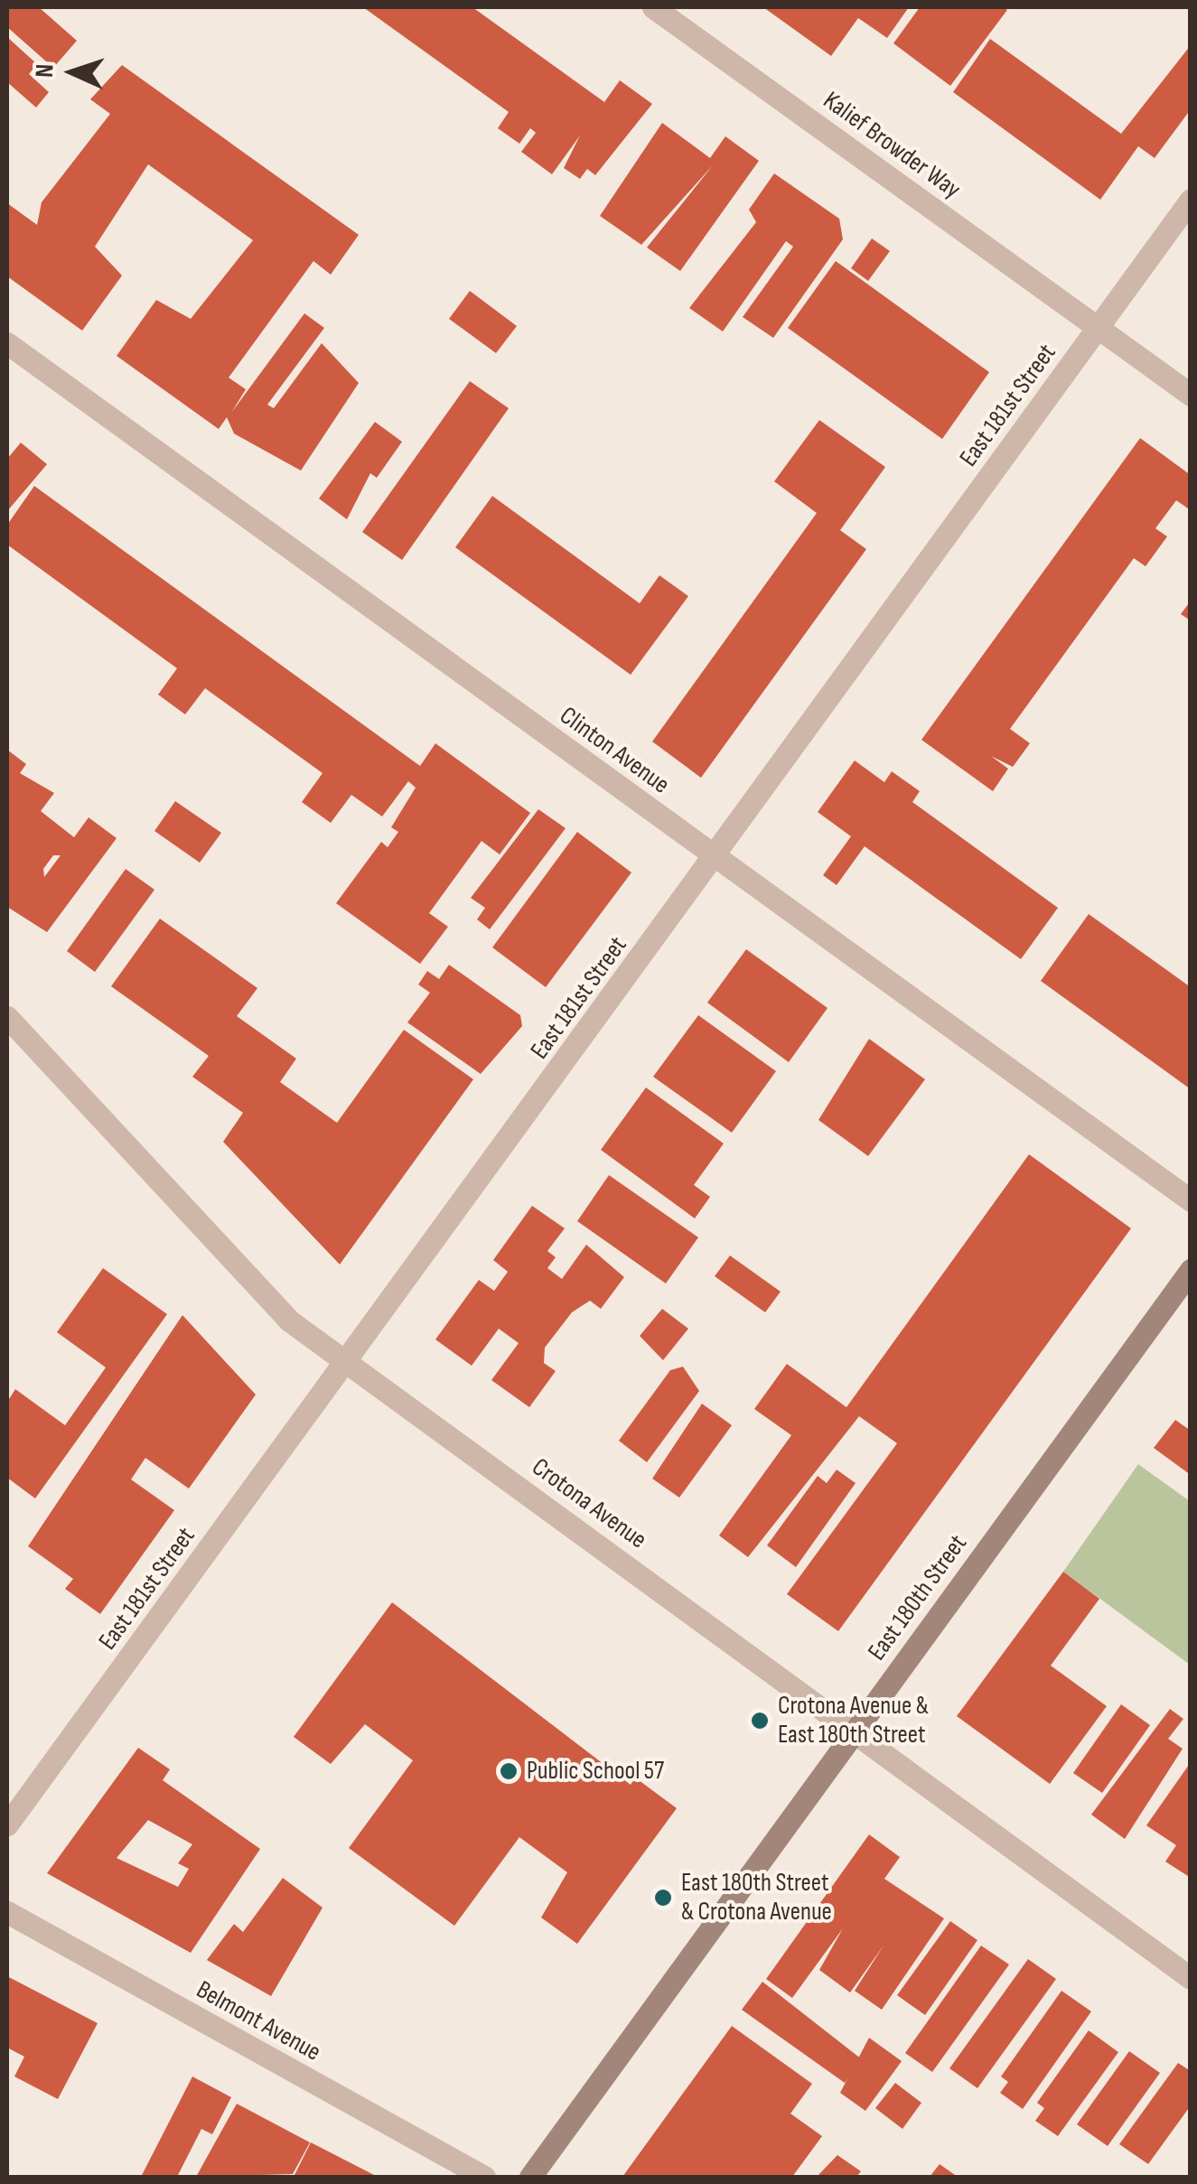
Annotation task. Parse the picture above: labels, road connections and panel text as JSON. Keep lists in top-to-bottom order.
{
  "streets": {
    "main road": ["East 180th Street"],
    "street": [
      "Kalief Browder Way",
      "East 181st Street",
      "Clinton Avenue",
      "Crotona Avenue",
      "Belmont Avenue"
    ]
  },
  "crossings": [
    ["Kalief Browder Way", "East 181st Street"],
    ["East 181st Street", "Clinton Avenue"],
    ["East 181st Street", "Crotona Avenue"],
    ["Crotona Avenue", "East 180th Street"]
  ],
  "places": ["Crotona Avenue & East 180th Street", "Public School 57", "East 180th Street & Crotona Avenue"],
  "north": "left"
}
